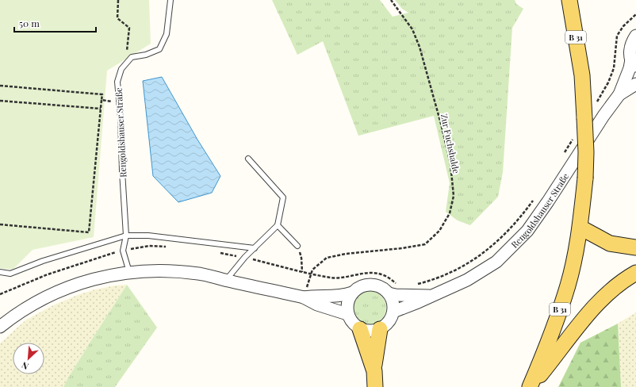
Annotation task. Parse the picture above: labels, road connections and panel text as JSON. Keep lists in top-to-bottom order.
{
  "streets": {
    "main road": ["B 31"],
    "street": ["Rengoldshauser Straße"],
    "path": ["Zur Fuchshalde"]
  },
  "scale_bar": "50 m",
  "north": "bottom left"
}
